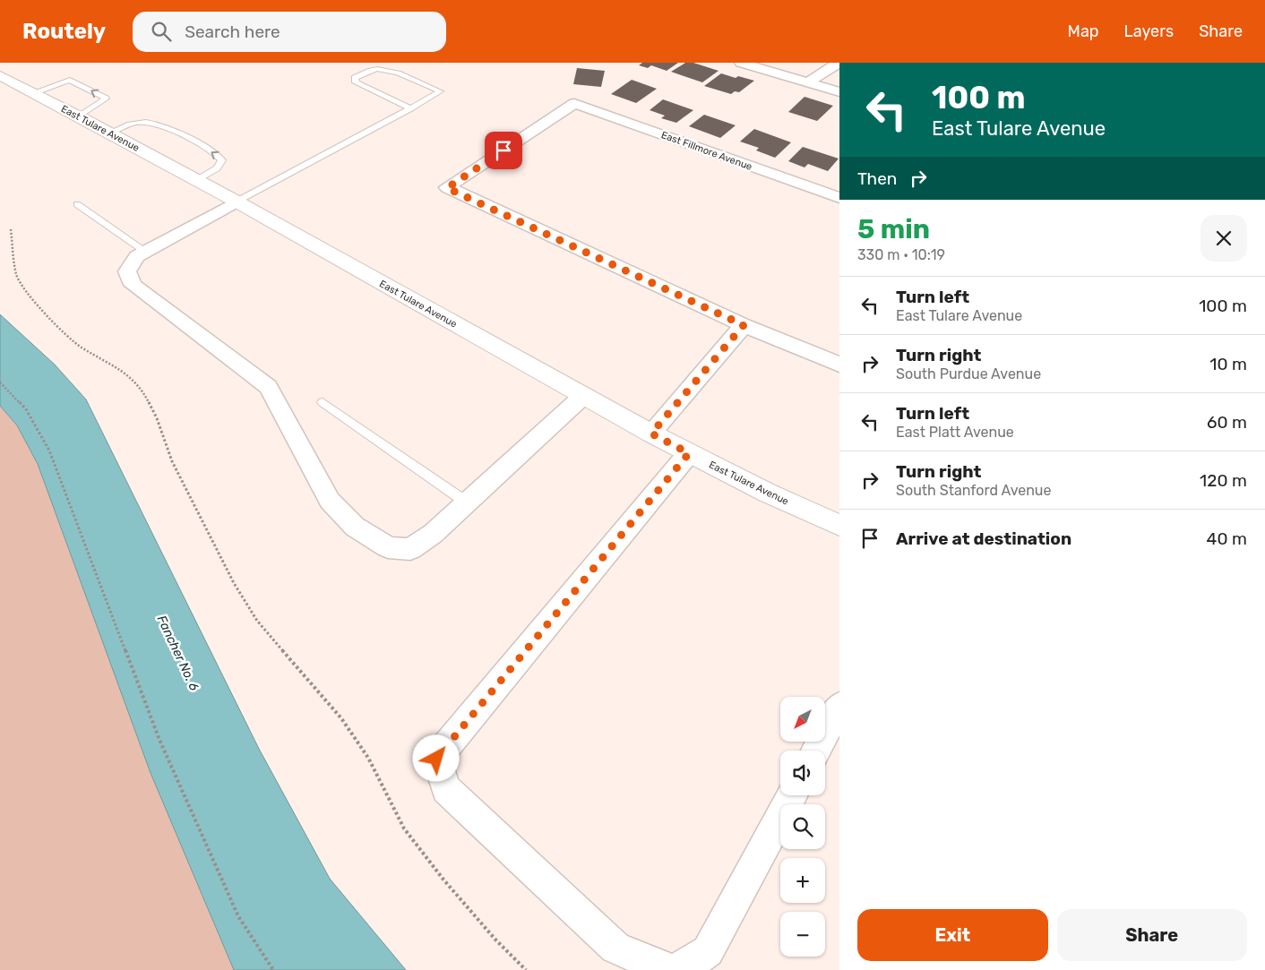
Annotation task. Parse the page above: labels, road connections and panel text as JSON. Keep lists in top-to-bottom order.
{
  "streets": {
    "street": ["East Tulare Avenue", "East Fillmore Avenue"]
  },
  "water": ["Fancher No. 6"],
  "north": "bottom left",
  "page": {
    "header": "Routely",
    "search": "Search here",
    "nav": ["Map", "Layers", "Share"],
    "turn": ["100 m", "East Tulare Avenue"],
    "then": "Then",
    "heading": ["5 min", "330 m · 10:19"],
    "list": [
      {
        "name": "Turn left",
        "note": "East Tulare Avenue",
        "value": "100 m"
      },
      {
        "name": "Turn right",
        "note": "South Purdue Avenue",
        "value": "10 m"
      },
      {
        "name": "Turn left",
        "note": "East Platt Avenue",
        "value": "60 m"
      },
      {
        "name": "Turn right",
        "note": "South Stanford Avenue",
        "value": "120 m"
      },
      {
        "name": "Arrive at destination",
        "value": "40 m"
      }
    ],
    "map_buttons": ["+", "−"],
    "buttons": ["Exit", "Share"]
  }
}
